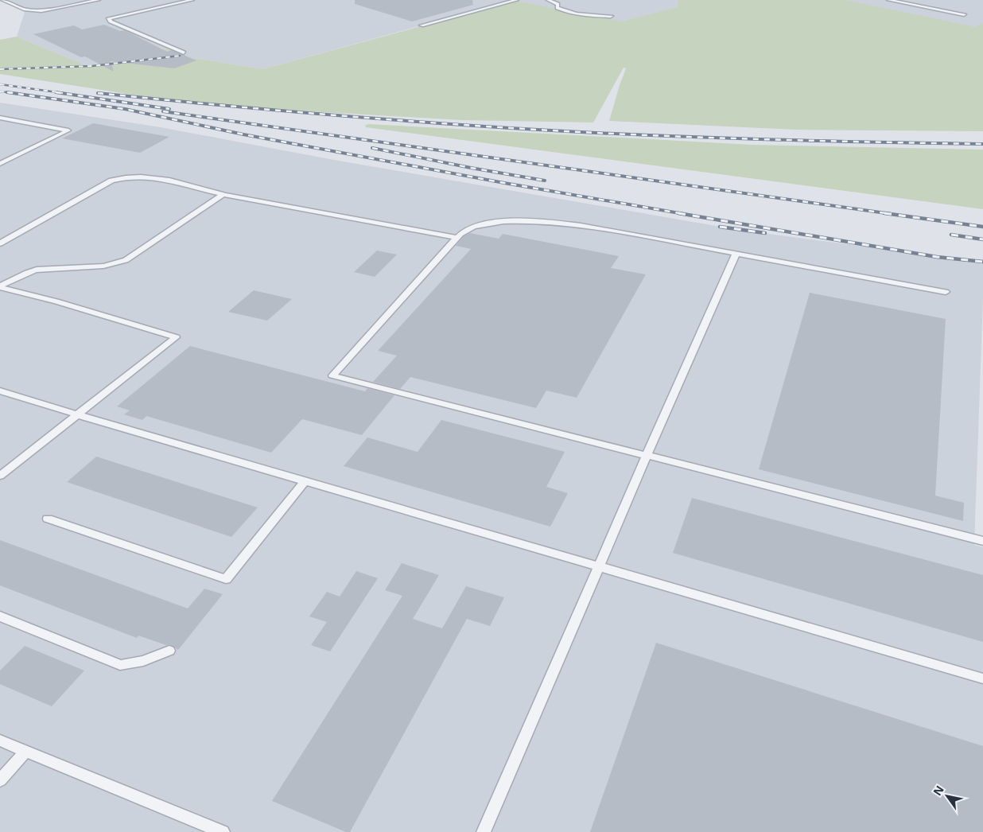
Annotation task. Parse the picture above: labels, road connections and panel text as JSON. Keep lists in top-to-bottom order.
{
  "north": "top left"
}
